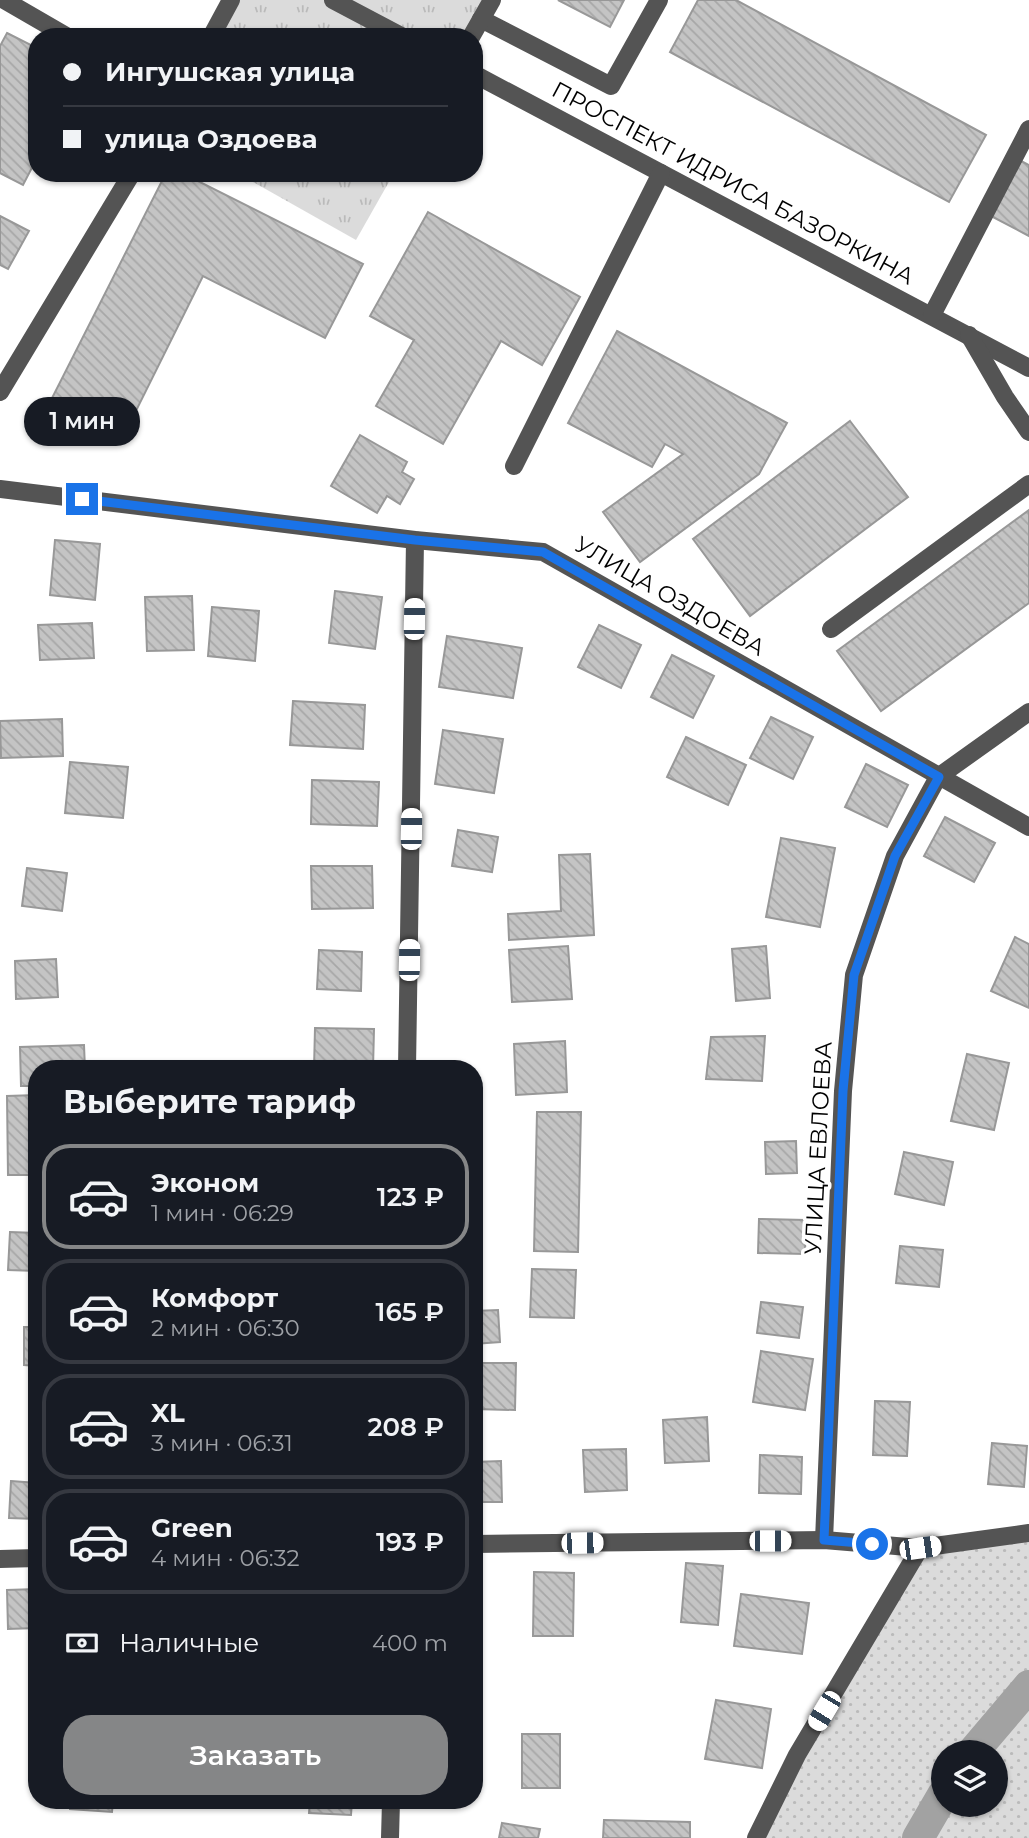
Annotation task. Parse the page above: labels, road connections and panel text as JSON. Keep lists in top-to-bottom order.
{
  "streets": {
    "street": ["ПРОСПЕКТ ИДРИСА БАЗОРКИНА", "УЛИЦА ОЗДОЕВА", "УЛИЦА ЕВЛОЕВА"]
  },
  "crossings": [
    ["УЛИЦА ОЗДОЕВА", "УЛИЦА ЕВЛОЕВА"]
  ],
  "page": {
    "banner": ["Ингушская улица", "улица Оздоева"],
    "bubble": "1 мин",
    "heading": "Выберите тариф",
    "list": [
      {
        "name": "Эконом",
        "note": "1 мин · 06:29",
        "value": "123 ₽"
      },
      {
        "name": "Комфорт",
        "note": "2 мин · 06:30",
        "value": "165 ₽"
      },
      {
        "name": "XL",
        "note": "3 мин · 06:31",
        "value": "208 ₽"
      },
      {
        "name": "Green",
        "note": "4 мин · 06:32",
        "value": "193 ₽"
      }
    ],
    "pay": ["Наличные", "400 m"],
    "buttons": "Заказать"
  }
}
